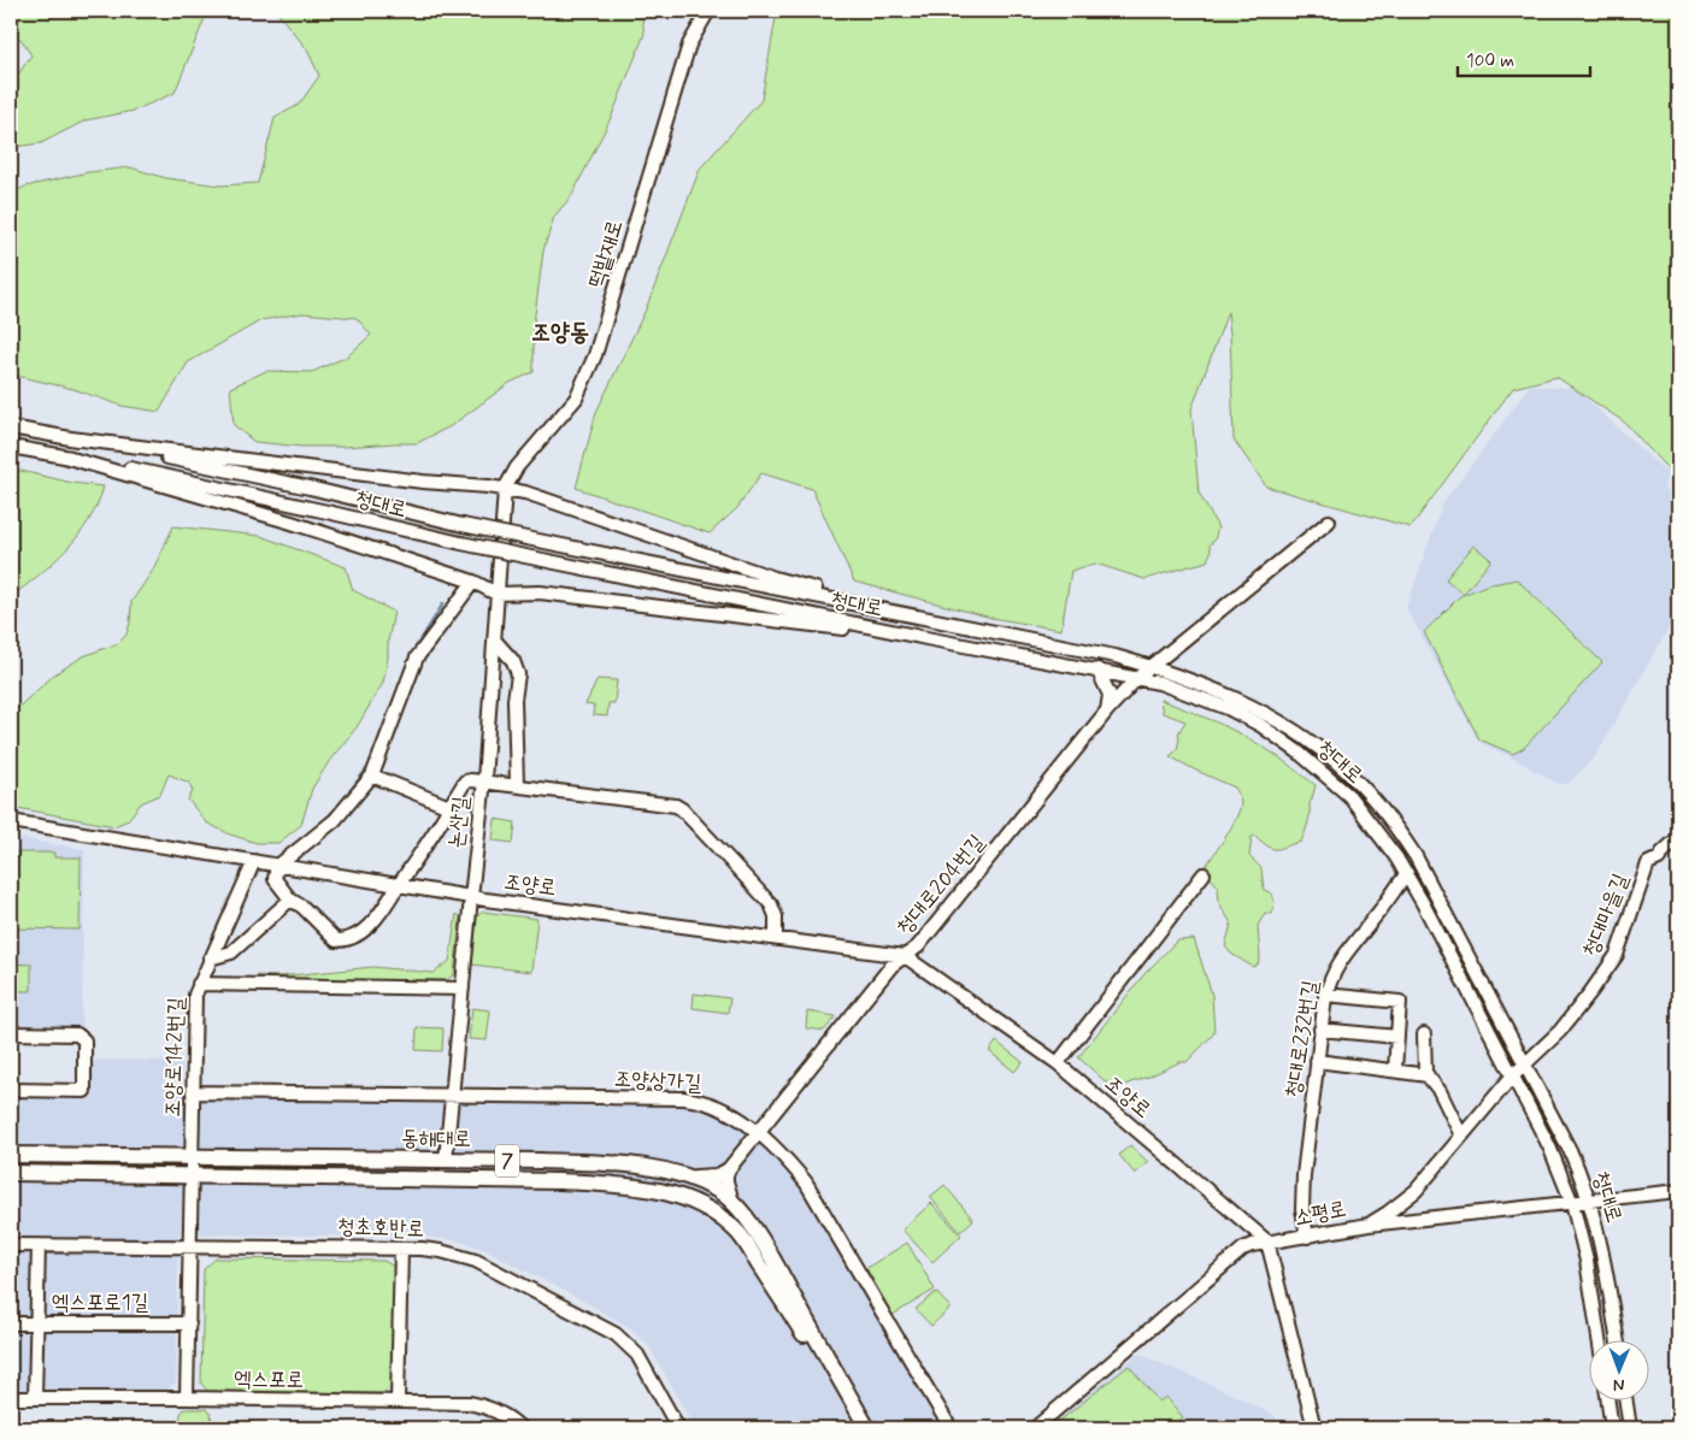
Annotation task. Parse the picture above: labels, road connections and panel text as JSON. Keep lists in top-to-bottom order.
{
  "streets": {
    "main road": ["동해대로", "7"],
    "street": [
      "떡밭재로",
      "청대로",
      "논산길",
      "조양로",
      "청대로204번길",
      "청대마을길",
      "청대로232번길",
      "조양로142번길",
      "조양상가길",
      "소평로",
      "청초호반로",
      "엑스포로1길",
      "엑스포로"
    ]
  },
  "crossings": [
    ["떡밭재로", "논산길"],
    ["청대로", "청대로204번길"],
    ["청대로", "청대마을길"],
    ["청대로", "청대로232번길"],
    ["청대로", "소평로"],
    ["논산길", "조양로"],
    ["논산길", "조양상가길"],
    ["논산길", "동해대로"],
    ["조양로", "청대로204번길"],
    ["조양로", "조양로142번길"],
    ["조양로", "소평로"],
    ["청대로204번길", "조양상가길"],
    ["청대로232번길", "소평로"],
    ["조양로142번길", "조양상가길"],
    ["조양로142번길", "동해대로"],
    ["조양로142번길", "청초호반로"],
    ["조양로142번길", "엑스포로1길"],
    ["조양로142번길", "엑스포로"]
  ],
  "districts": ["조양동"],
  "scale_bar": "100 m",
  "north": "bottom"
}
